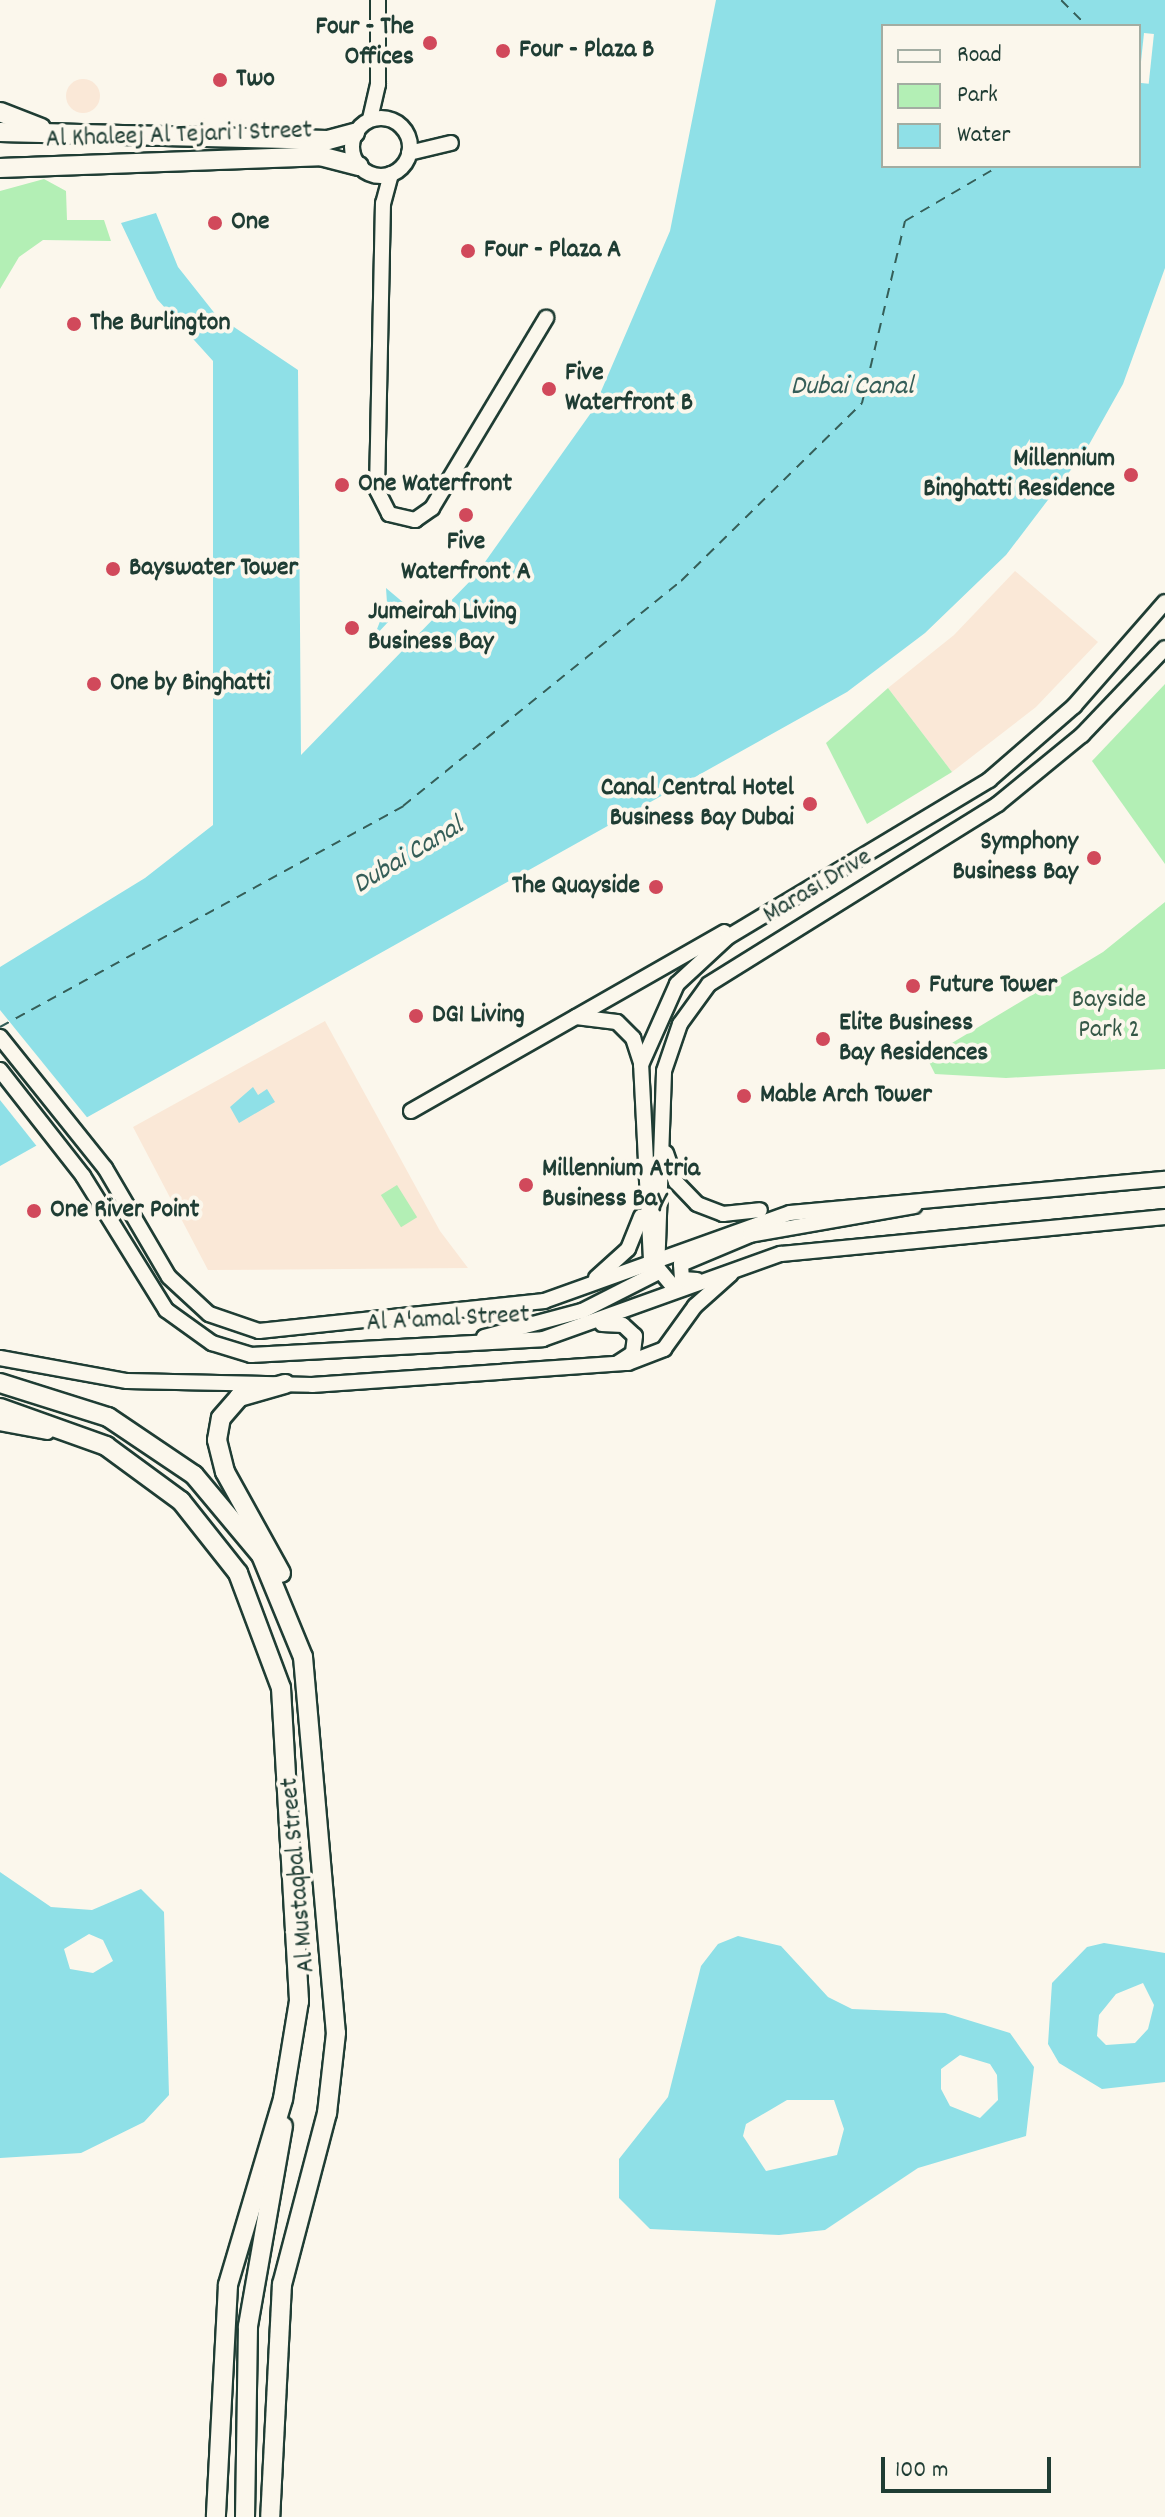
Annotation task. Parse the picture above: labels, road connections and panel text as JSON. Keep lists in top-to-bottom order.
{
  "streets": {
    "main road": ["Al Khaleej Al Tejari 1 Street", "Al Mustaqbal Street"],
    "street": ["Marasi Drive", "Al A'amal Street"]
  },
  "crossings": [
    ["Marasi Drive", "Al A'amal Street"]
  ],
  "water": ["Dubai Canal"],
  "parks": ["Bayside Park 2"],
  "places": [
    "Four - The Offices",
    "Four - Plaza B",
    "Two",
    "One",
    "Four - Plaza A",
    "The Burlington",
    "Five Waterfront B",
    "Millennium Binghatti Residence",
    "One Waterfront",
    "Five Waterfront A",
    "Bayswater Tower",
    "Jumeirah Living Business Bay",
    "One by Binghatti",
    "Canal Central Hotel Business Bay Dubai",
    "Symphony Business Bay",
    "The Quayside",
    "Future Tower",
    "DG1 Living",
    "Elite Business Bay Residences",
    "Mable Arch Tower",
    "Millennium Atria Business Bay",
    "One River Point"
  ],
  "legend": ["Road", "Park", "Water"],
  "scale_bar": "100 m"
}
